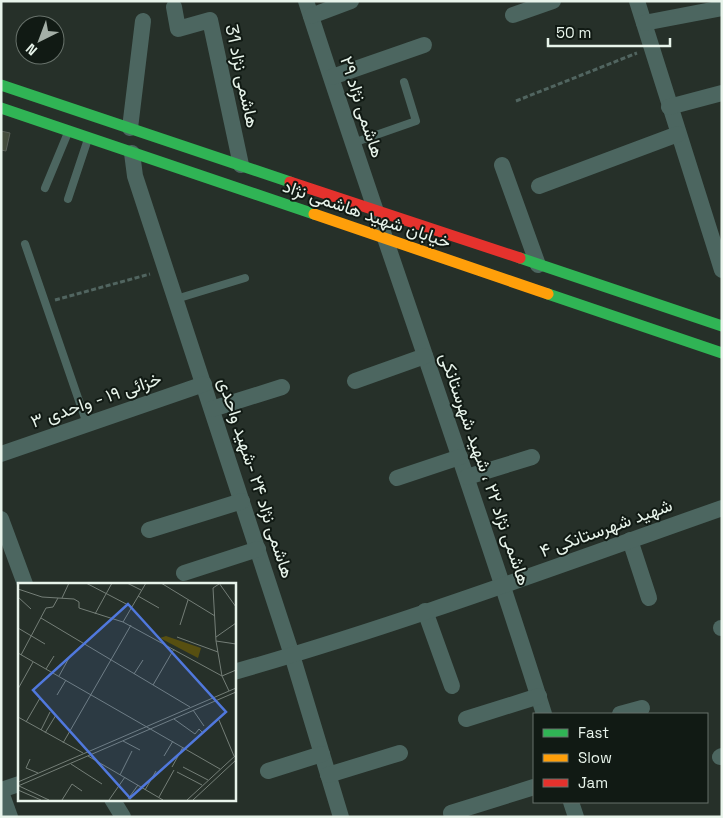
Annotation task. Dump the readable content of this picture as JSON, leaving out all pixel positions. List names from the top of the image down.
{
  "streets": {
    "main road": ["خیابان شهید هاشمی نژاد"],
    "street": [
      "هاشمی نژاد 31",
      "هاشمی نژاد ۲۹",
      "خزائی ۱۹ - واحدی ۳",
      "هاشمی نژاد ۲۲ ، شهید شهرستانکی",
      "هاشمی نژاد ۲۴ -شهید واحدی",
      "شهید شهرستانکی ۴"
    ]
  },
  "crossings": [
    ["هاشمی نژاد 31", "خیابان شهید هاشمی نژاد"],
    ["هاشمی نژاد ۲۹", "خیابان شهید هاشمی نژاد"],
    ["هاشمی نژاد ۲۹", "هاشمی نژاد ۲۲ ، شهید شهرستانکی"],
    ["خیابان شهید هاشمی نژاد", "هاشمی نژاد ۲۲ ، شهید شهرستانکی"],
    ["خیابان شهید هاشمی نژاد", "هاشمی نژاد ۲۴ -شهید واحدی"],
    ["خزائی ۱۹ - واحدی ۳", "هاشمی نژاد ۲۴ -شهید واحدی"],
    ["هاشمی نژاد ۲۲ ، شهید شهرستانکی", "شهید شهرستانکی ۴"],
    ["هاشمی نژاد ۲۴ -شهید واحدی", "شهید شهرستانکی ۴"]
  ],
  "legend": ["Fast", "Slow", "Jam"],
  "scale_bar": "50 m",
  "north": "bottom left"
}
